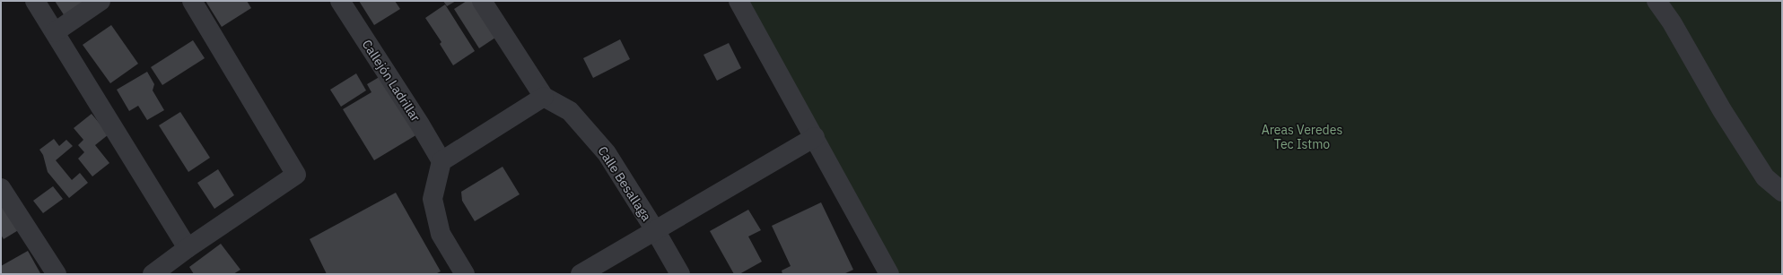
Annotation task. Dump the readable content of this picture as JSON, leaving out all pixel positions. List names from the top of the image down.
{
  "streets": {
    "street": ["Callejón Ladrillar", "Calle Besallaga"]
  },
  "parks": ["Areas Veredes Tec Istmo"]
}
